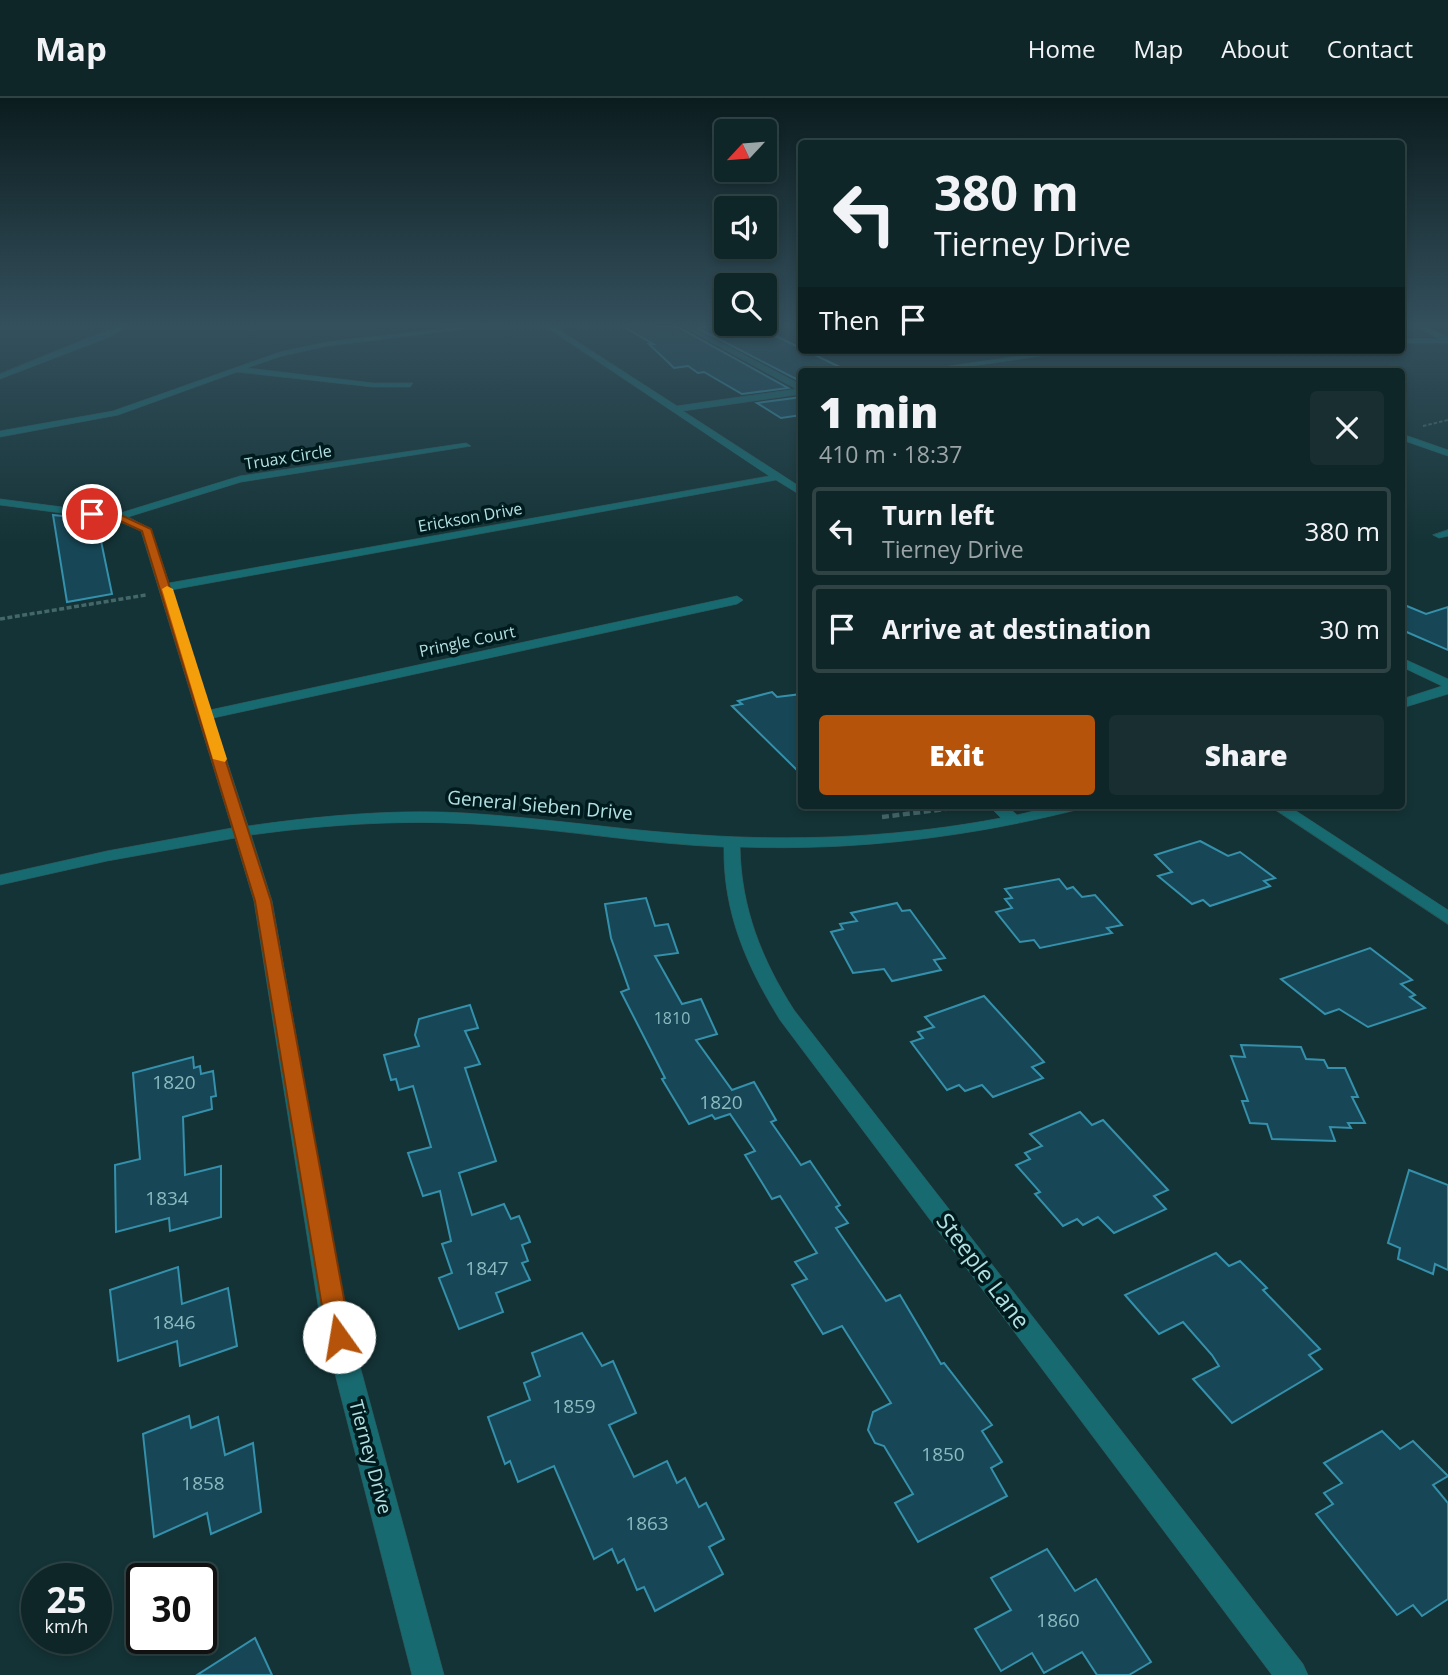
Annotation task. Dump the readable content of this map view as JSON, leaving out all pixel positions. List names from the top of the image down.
{
  "streets": {
    "street": [
      "Truax Circle",
      "Erickson Drive",
      "Pringle Court",
      "General Sieben Drive",
      "Steeple Lane",
      "Tierney Drive"
    ]
  },
  "crossings": [
    ["Truax Circle", "Tierney Drive"],
    ["Erickson Drive", "Tierney Drive"],
    ["Pringle Court", "Tierney Drive"],
    ["General Sieben Drive", "Steeple Lane"],
    ["General Sieben Drive", "Tierney Drive"]
  ],
  "house_numbers": [
    "1810",
    "1820",
    "1820",
    "1834",
    "1847",
    "1846",
    "1859",
    "1850",
    "1858",
    "1863",
    "1860"
  ],
  "north": "bottom left",
  "page": {
    "header": "Map",
    "nav": [
      "Home",
      "Map",
      "About",
      "Contact"
    ],
    "turn": ["380 m", "Tierney Drive"],
    "then": "Then",
    "heading": ["1 min", "410 m · 18:37"],
    "list": [
      {
        "name": "Turn left",
        "note": "Tierney Drive",
        "value": "380 m"
      },
      {
        "name": "Arrive at destination",
        "value": "30 m"
      }
    ],
    "buttons": ["Exit", "Share"],
    "speed": "25 km/h",
    "limit": "30"
  }
}
